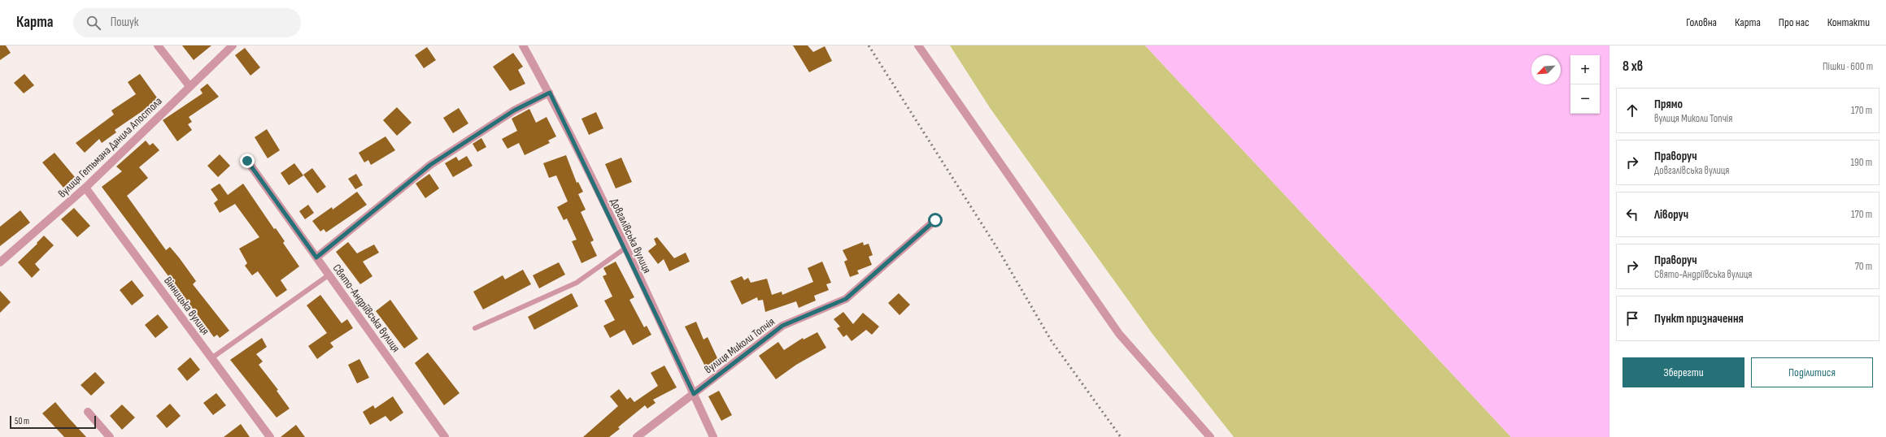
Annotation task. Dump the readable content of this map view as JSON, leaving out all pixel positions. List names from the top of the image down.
{
  "streets": {
    "street": [
      "вулиця Гетьмана Данила Апостола",
      "Довгалівська вулиця",
      "Вінницька вулиця",
      "Свято-Андріївська вулиця",
      "вулиця Миколи Топчія"
    ]
  },
  "crossings": [
    ["вулиця Гетьмана Данила Апостола", "Вінницька вулиця"],
    ["Довгалівська вулиця", "вулиця Миколи Топчія"]
  ],
  "scale_bar": "50 m",
  "north": "bottom left",
  "page": {
    "header": "Карта",
    "search": "Пошук",
    "nav": [
      "Головна",
      "Карта",
      "Про нас",
      "Контакти"
    ],
    "heading": ["8 хв", "Пішки · 600 m"],
    "map_buttons": ["+", "−"],
    "list": [
      ["Прямо", "вулиця Миколи Топчія", "170 m"],
      ["Праворуч", "Довгалівська вулиця", "190 m"],
      ["Ліворуч", "170 m"],
      ["Праворуч", "Свято-Андріївська вулиця", "70 m"],
      "Пункт призначення"
    ],
    "buttons": ["Зберегти", "Поділитися"],
    "scale": "50 m"
  }
}
